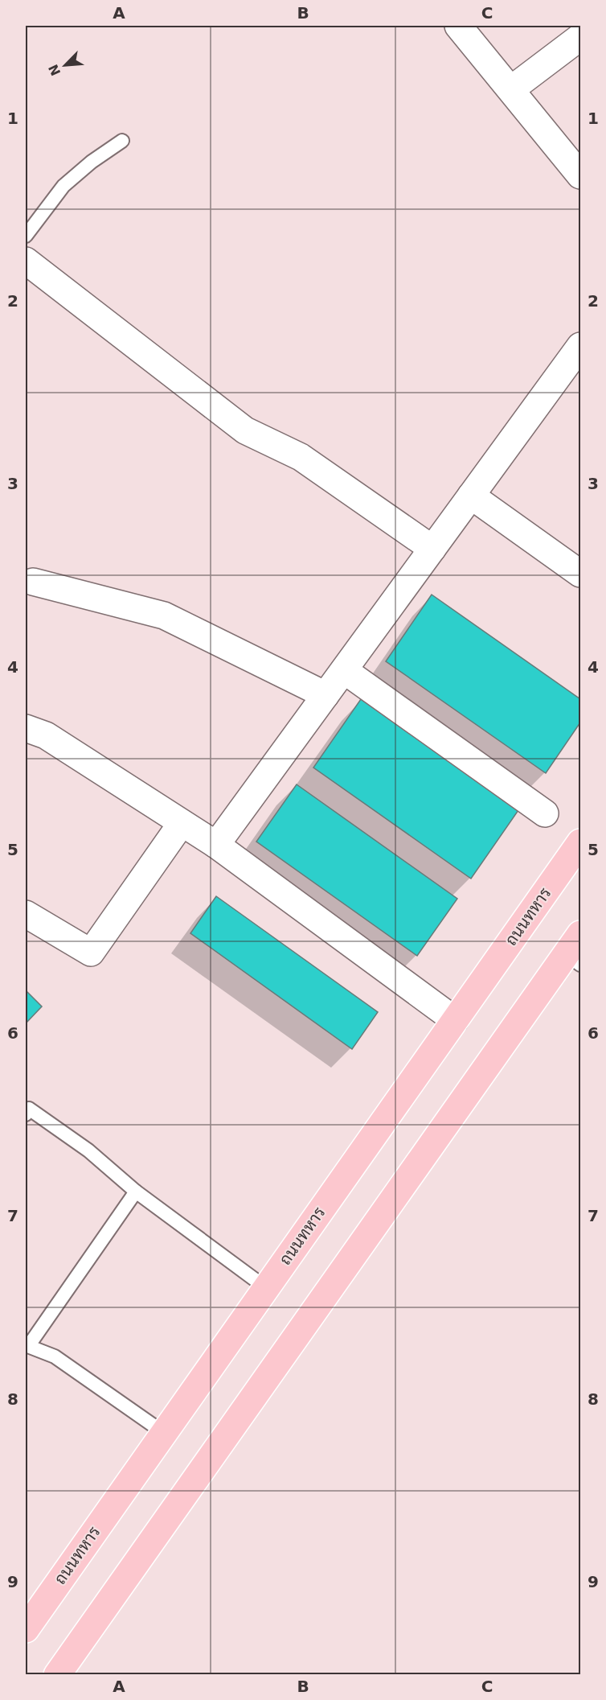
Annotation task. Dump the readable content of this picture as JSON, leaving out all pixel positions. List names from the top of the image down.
{
  "streets": {
    "main road": ["ถนนทหาร"]
  },
  "north": "bottom left",
  "grid": {
    "columns": ["A", "B", "C"],
    "rows": [
      "1",
      "2",
      "3",
      "4",
      "5",
      "6",
      "7",
      "8",
      "9"
    ]
  }
}
